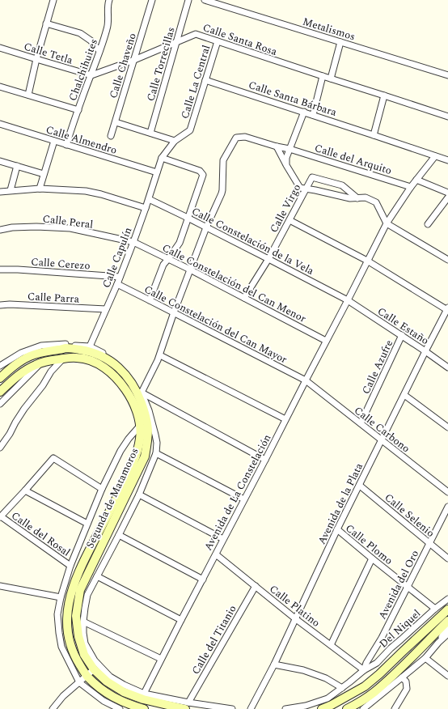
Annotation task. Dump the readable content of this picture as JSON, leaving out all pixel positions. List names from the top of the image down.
{
  "streets": {
    "main road": ["Segunda de Matamoros"],
    "street": [
      "Metalismos",
      "Calle Santa Rosa",
      "Calle Tetla",
      "Calle Torrecillas",
      "Calle Chaveño",
      "Chalchihuites",
      "Calle La Central",
      "Calle Santa Bárbara",
      "Calle Almendro",
      "Calle del Arquito",
      "Calle Virgo",
      "Calle Peral",
      "Calle Constelación de la Vela",
      "Calle Capulín",
      "Calle Cerezo",
      "Calle Constelación del Can Menor",
      "Calle Parra",
      "Calle Constelación del Can Mayor",
      "Calle Estaño",
      "Calle Azufre",
      "Calle Carbono",
      "Avenida de La Constelación",
      "Avenida de la Plata",
      "Calle Selenio",
      "Calle del Rosal",
      "Calle Plomo",
      "Avenida del Oro",
      "Calle Platino",
      "Del Niquel",
      "Calle del Titanio"
    ]
  },
  "crossings": [
    ["Calle Santa Rosa", "Calle Tetla"],
    ["Calle Santa Rosa", "Calle Torrecillas"],
    ["Calle Santa Rosa", "Calle Chaveño"],
    ["Calle Santa Rosa", "Chalchihuites"],
    ["Calle Santa Rosa", "Calle La Central"],
    ["Calle Tetla", "Chalchihuites"],
    ["Chalchihuites", "Calle Almendro"],
    ["Calle La Central", "Calle Santa Bárbara"],
    ["Calle La Central", "Calle Almendro"],
    ["Calle La Central", "Calle Capulín"],
    ["Calle Santa Bárbara", "Avenida de La Constelación"],
    ["Calle Almendro", "Calle Capulín"],
    ["Calle del Arquito", "Calle Constelación de la Vela"],
    ["Calle del Arquito", "Avenida de La Constelación"],
    ["Calle Virgo", "Calle Constelación de la Vela"],
    ["Calle Virgo", "Calle Constelación del Can Menor"],
    ["Calle Peral", "Calle Capulín"],
    ["Calle Peral", "Calle Constelación del Can Menor"],
    ["Calle Constelación de la Vela", "Calle Capulín"],
    ["Calle Constelación de la Vela", "Calle Estaño"],
    ["Calle Constelación de la Vela", "Avenida de La Constelación"],
    ["Calle Capulín", "Calle Cerezo"],
    ["Calle Capulín", "Calle Constelación del Can Menor"],
    ["Calle Capulín", "Calle Parra"],
    ["Calle Capulín", "Calle Constelación del Can Mayor"],
    ["Calle Constelación del Can Menor", "Avenida de La Constelación"],
    ["Calle Constelación del Can Mayor", "Calle Carbono"],
    ["Calle Constelación del Can Mayor", "Avenida de La Constelación"],
    ["Calle Estaño", "Calle Azufre"],
    ["Calle Estaño", "Avenida de La Constelación"],
    ["Calle Estaño", "Avenida de la Plata"],
    ["Calle Azufre", "Calle Carbono"],
    ["Calle Carbono", "Avenida de La Constelación"],
    ["Calle Carbono", "Avenida de la Plata"],
    ["Avenida de La Constelación", "Calle Platino"],
    ["Avenida de la Plata", "Calle Selenio"],
    ["Avenida de la Plata", "Calle Plomo"],
    ["Avenida de la Plata", "Calle Platino"],
    ["Calle Selenio", "Avenida del Oro"],
    ["Calle Plomo", "Avenida del Oro"],
    ["Calle Plomo", "Del Niquel"],
    ["Avenida del Oro", "Calle Platino"],
    ["Avenida del Oro", "Del Niquel"],
    ["Calle Platino", "Del Niquel"],
    ["Calle Platino", "Calle del Titanio"]
  ]
}
